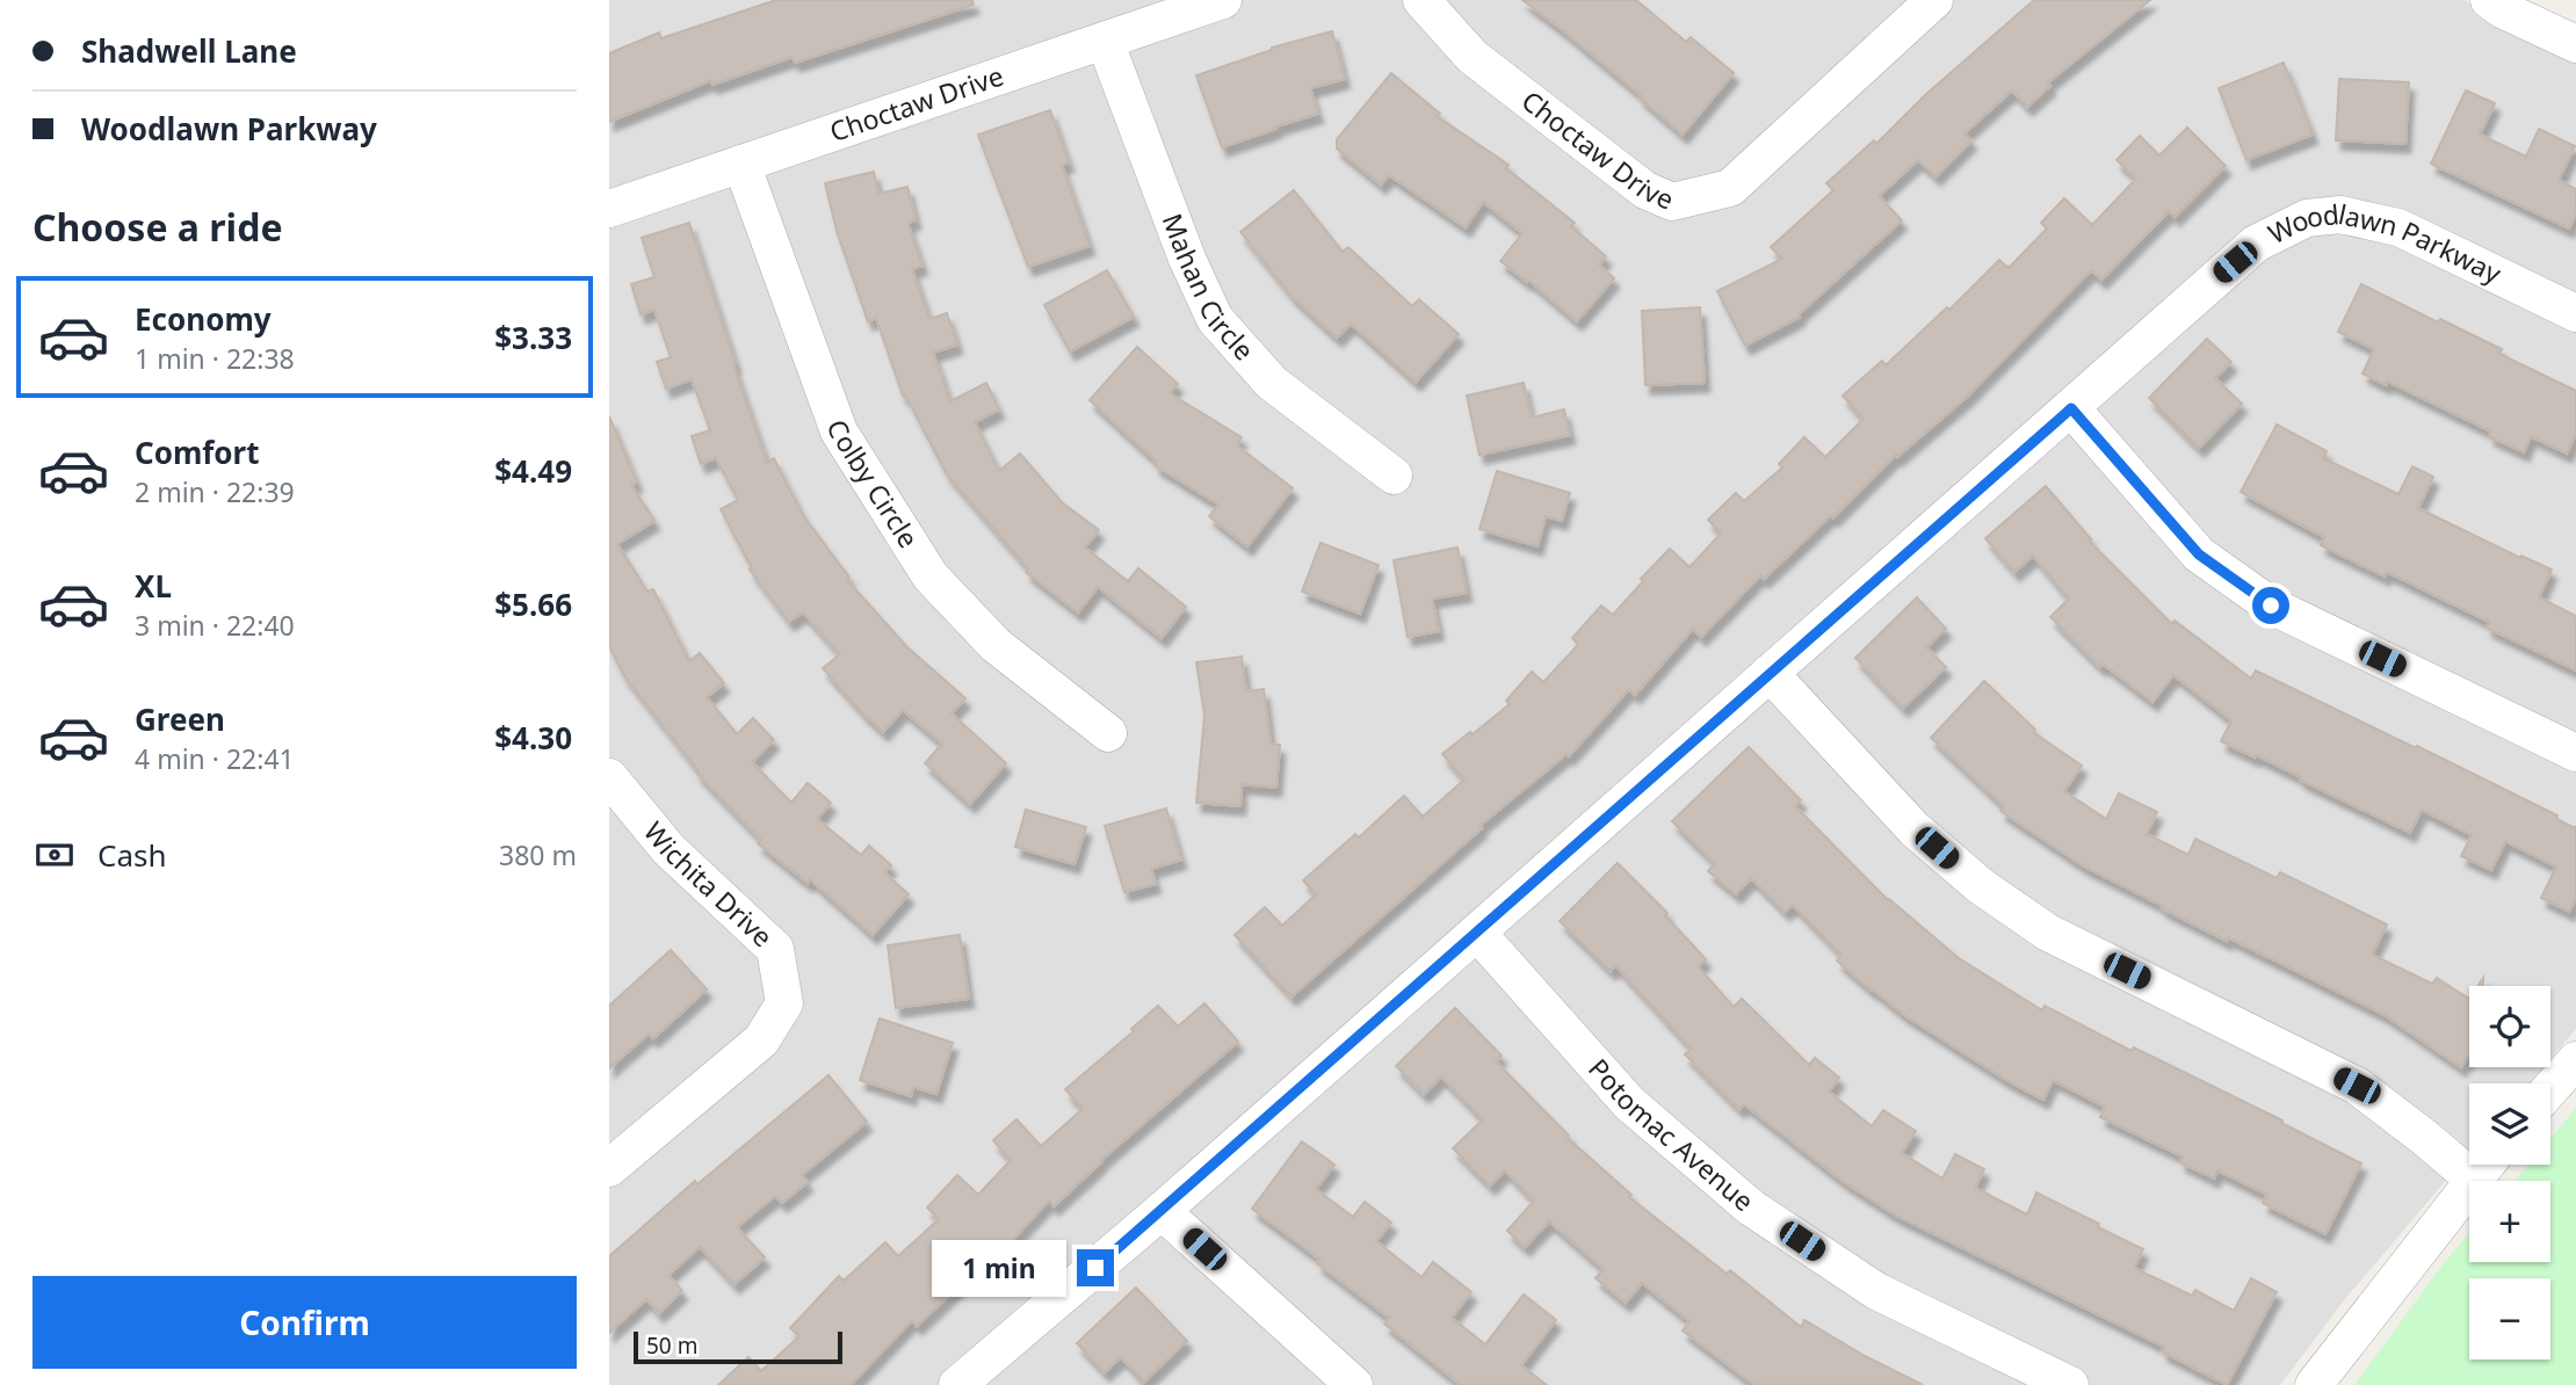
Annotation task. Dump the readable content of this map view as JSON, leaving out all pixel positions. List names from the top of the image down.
{
  "streets": {
    "street": [
      "Choctaw Drive",
      "Woodlawn Parkway",
      "Mahan Circle",
      "Colby Circle",
      "Wichita Drive",
      "Potomac Avenue"
    ]
  },
  "crossings": [
    ["Choctaw Drive", "Mahan Circle"],
    ["Choctaw Drive", "Colby Circle"],
    ["Woodlawn Parkway", "Potomac Avenue"]
  ],
  "scale_bar": "50 m",
  "page": {
    "banner": ["Shadwell Lane", "Woodlawn Parkway"],
    "heading": "Choose a ride",
    "list": [
      {
        "name": "Economy",
        "note": "1 min · 22:38",
        "value": "$3.33"
      },
      {
        "name": "Comfort",
        "note": "2 min · 22:39",
        "value": "$4.49"
      },
      {
        "name": "XL",
        "note": "3 min · 22:40",
        "value": "$5.66"
      },
      {
        "name": "Green",
        "note": "4 min · 22:41",
        "value": "$4.30"
      }
    ],
    "pay": ["Cash", "380 m"],
    "map_buttons": ["+", "−"],
    "bubble": "1 min",
    "buttons": "Confirm",
    "scale": "50 m"
  }
}
